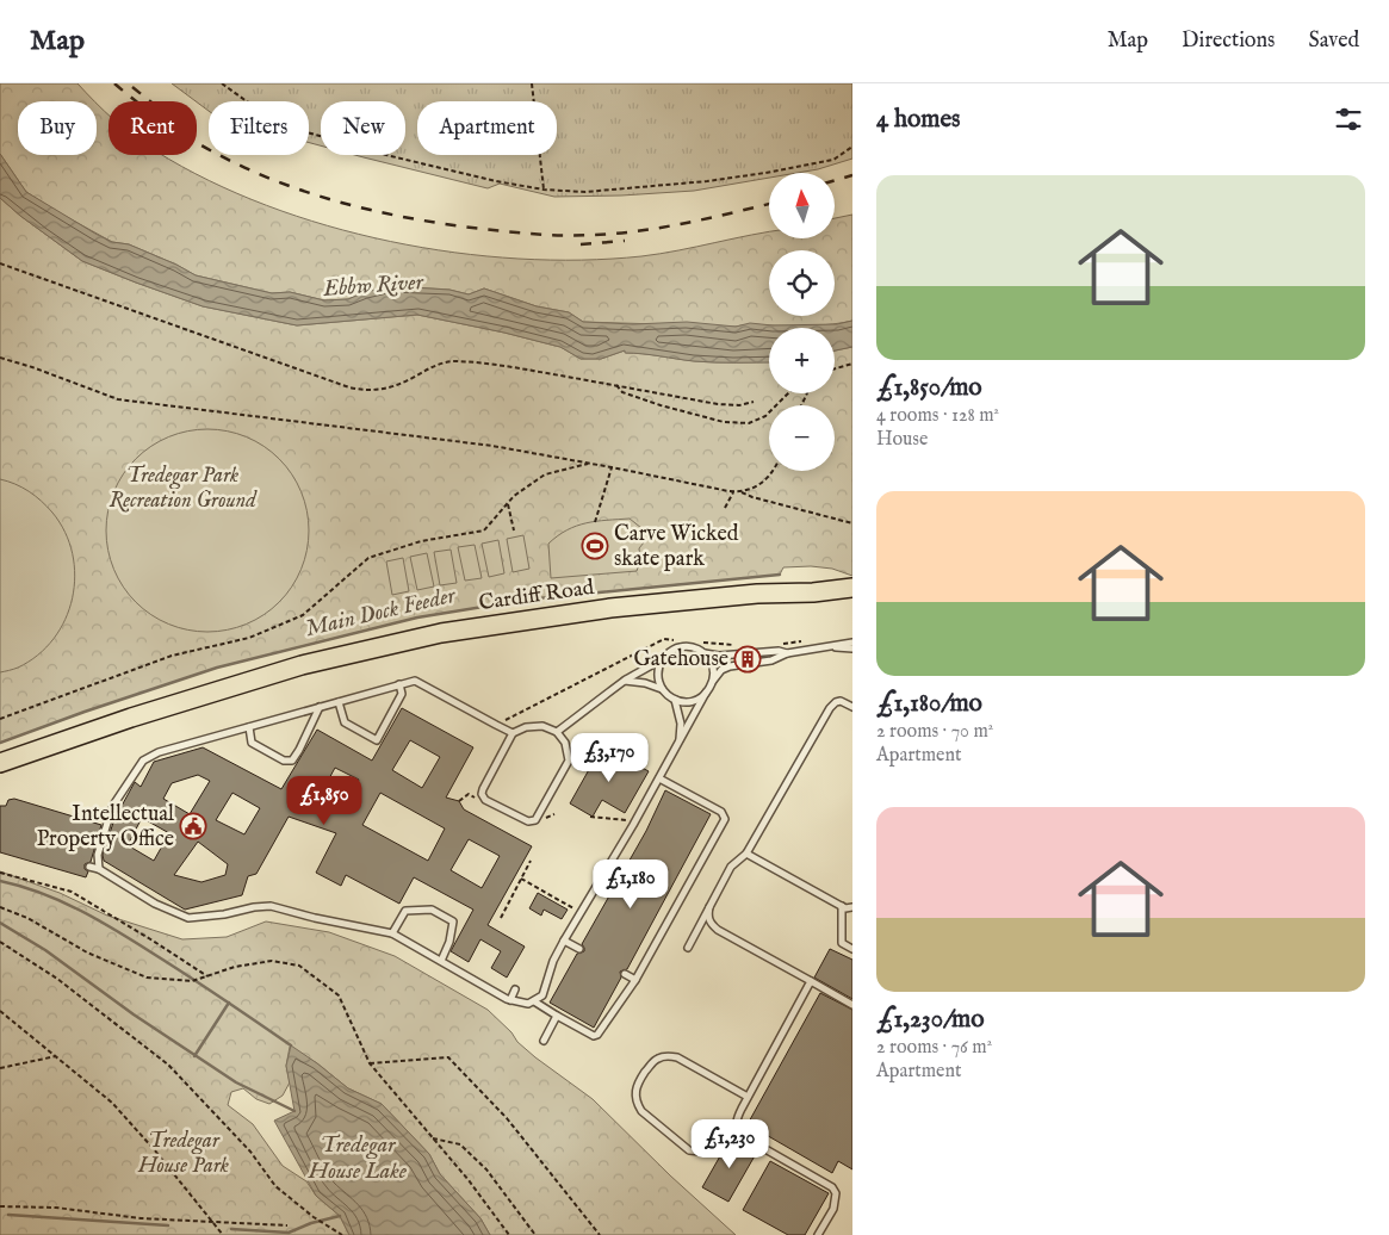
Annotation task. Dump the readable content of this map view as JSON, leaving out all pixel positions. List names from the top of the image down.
{
  "streets": {
    "main road": ["Cardiff Road"]
  },
  "water": ["Ebbw River", "Main Dock Feeder", "Tredegar House Lake"],
  "parks": ["Tredegar Park Recreation Ground", "Tredegar House Park"],
  "places": {
    "sports": ["Carve Wicked skate park"],
    "building": ["Gatehouse"],
    "public building": ["Intellectual Property Office"]
  },
  "north": "top",
  "page": {
    "header": "Map",
    "nav": ["Map", "Directions", "Saved"],
    "heading": "4 homes",
    "chip": [
      "Buy",
      "Rent",
      "Filters",
      "New",
      "Apartment"
    ],
    "list": [
      {
        "name": "£1,850/mo",
        "note": "4 rooms · 128 m² · House"
      },
      {
        "name": "£1,180/mo",
        "note": "2 rooms · 70 m² · Apartment"
      },
      {
        "name": "£1,230/mo",
        "note": "2 rooms · 76 m² · Apartment"
      }
    ],
    "map_buttons": ["+", "−"],
    "price": [
      "£3,170",
      "£1,850",
      "£1,180",
      "£1,230"
    ]
  }
}
